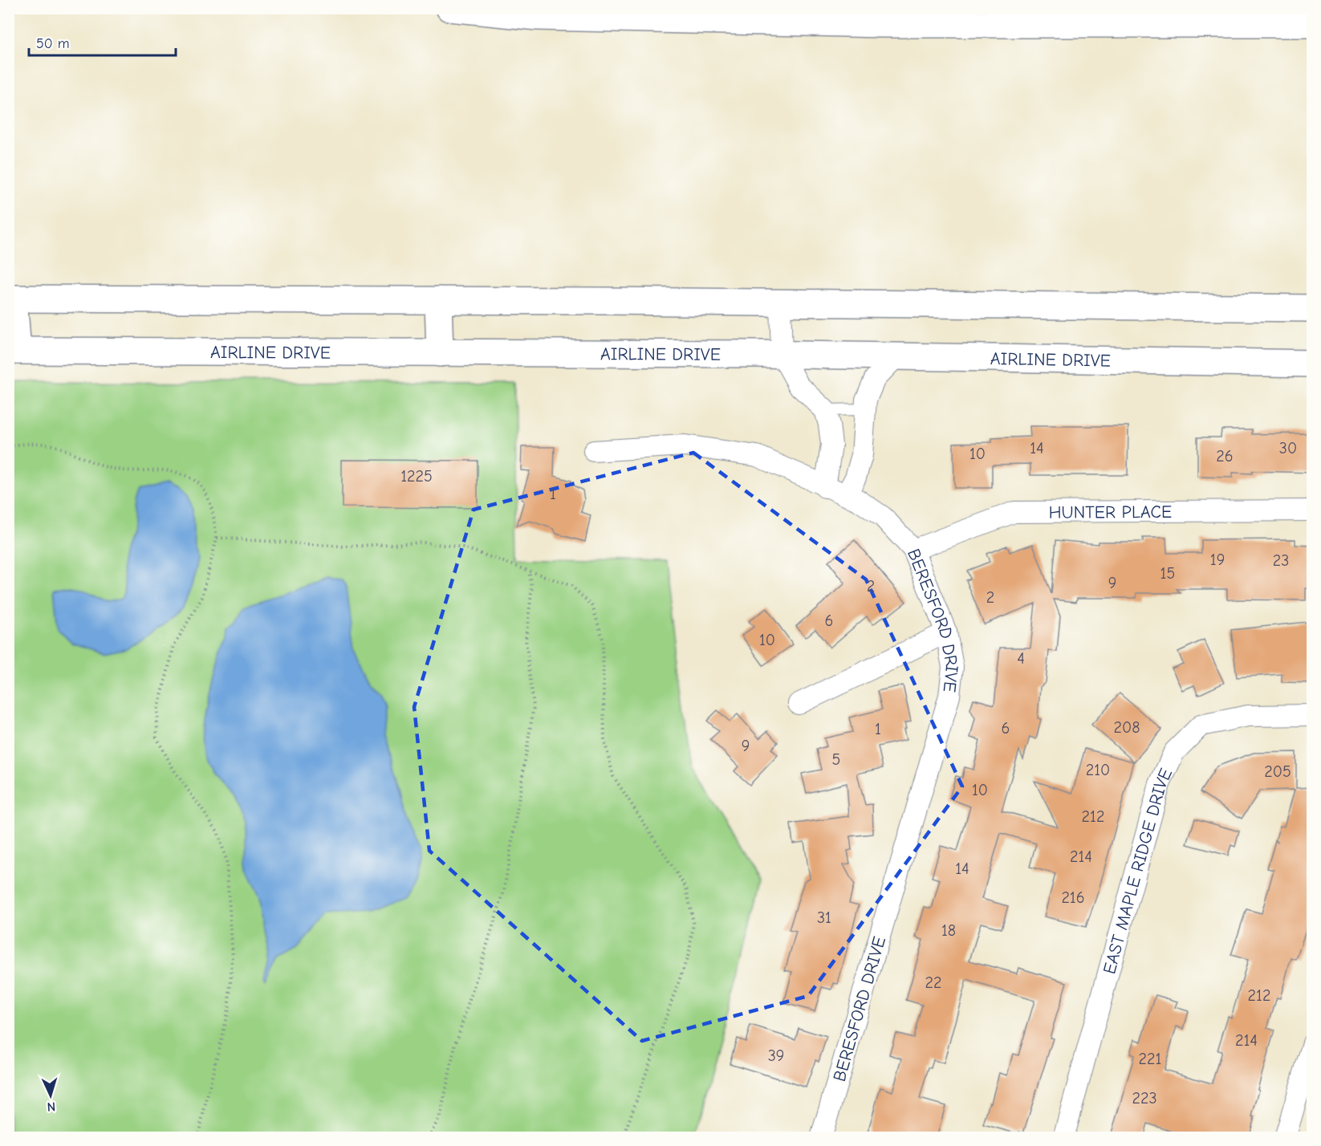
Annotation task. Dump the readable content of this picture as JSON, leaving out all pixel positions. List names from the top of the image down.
{
  "streets": {
    "main road": ["AIRLINE DRIVE"],
    "street": ["HUNTER PLACE", "BERESFORD DRIVE", "EAST MAPLE RIDGE DRIVE"]
  },
  "crossings": [
    ["HUNTER PLACE", "BERESFORD DRIVE"]
  ],
  "house_numbers": [
    "14",
    "30",
    "10",
    "26",
    "1225",
    "1",
    "19",
    "23",
    "15",
    "9",
    "2",
    "2",
    "6",
    "10",
    "4",
    "208",
    "6",
    "1",
    "9",
    "5",
    "210",
    "205",
    "10",
    "212",
    "214",
    "14",
    "216",
    "31",
    "18",
    "22",
    "212",
    "214",
    "39",
    "221",
    "223"
  ],
  "scale_bar": "50 m",
  "north": "bottom"
}
